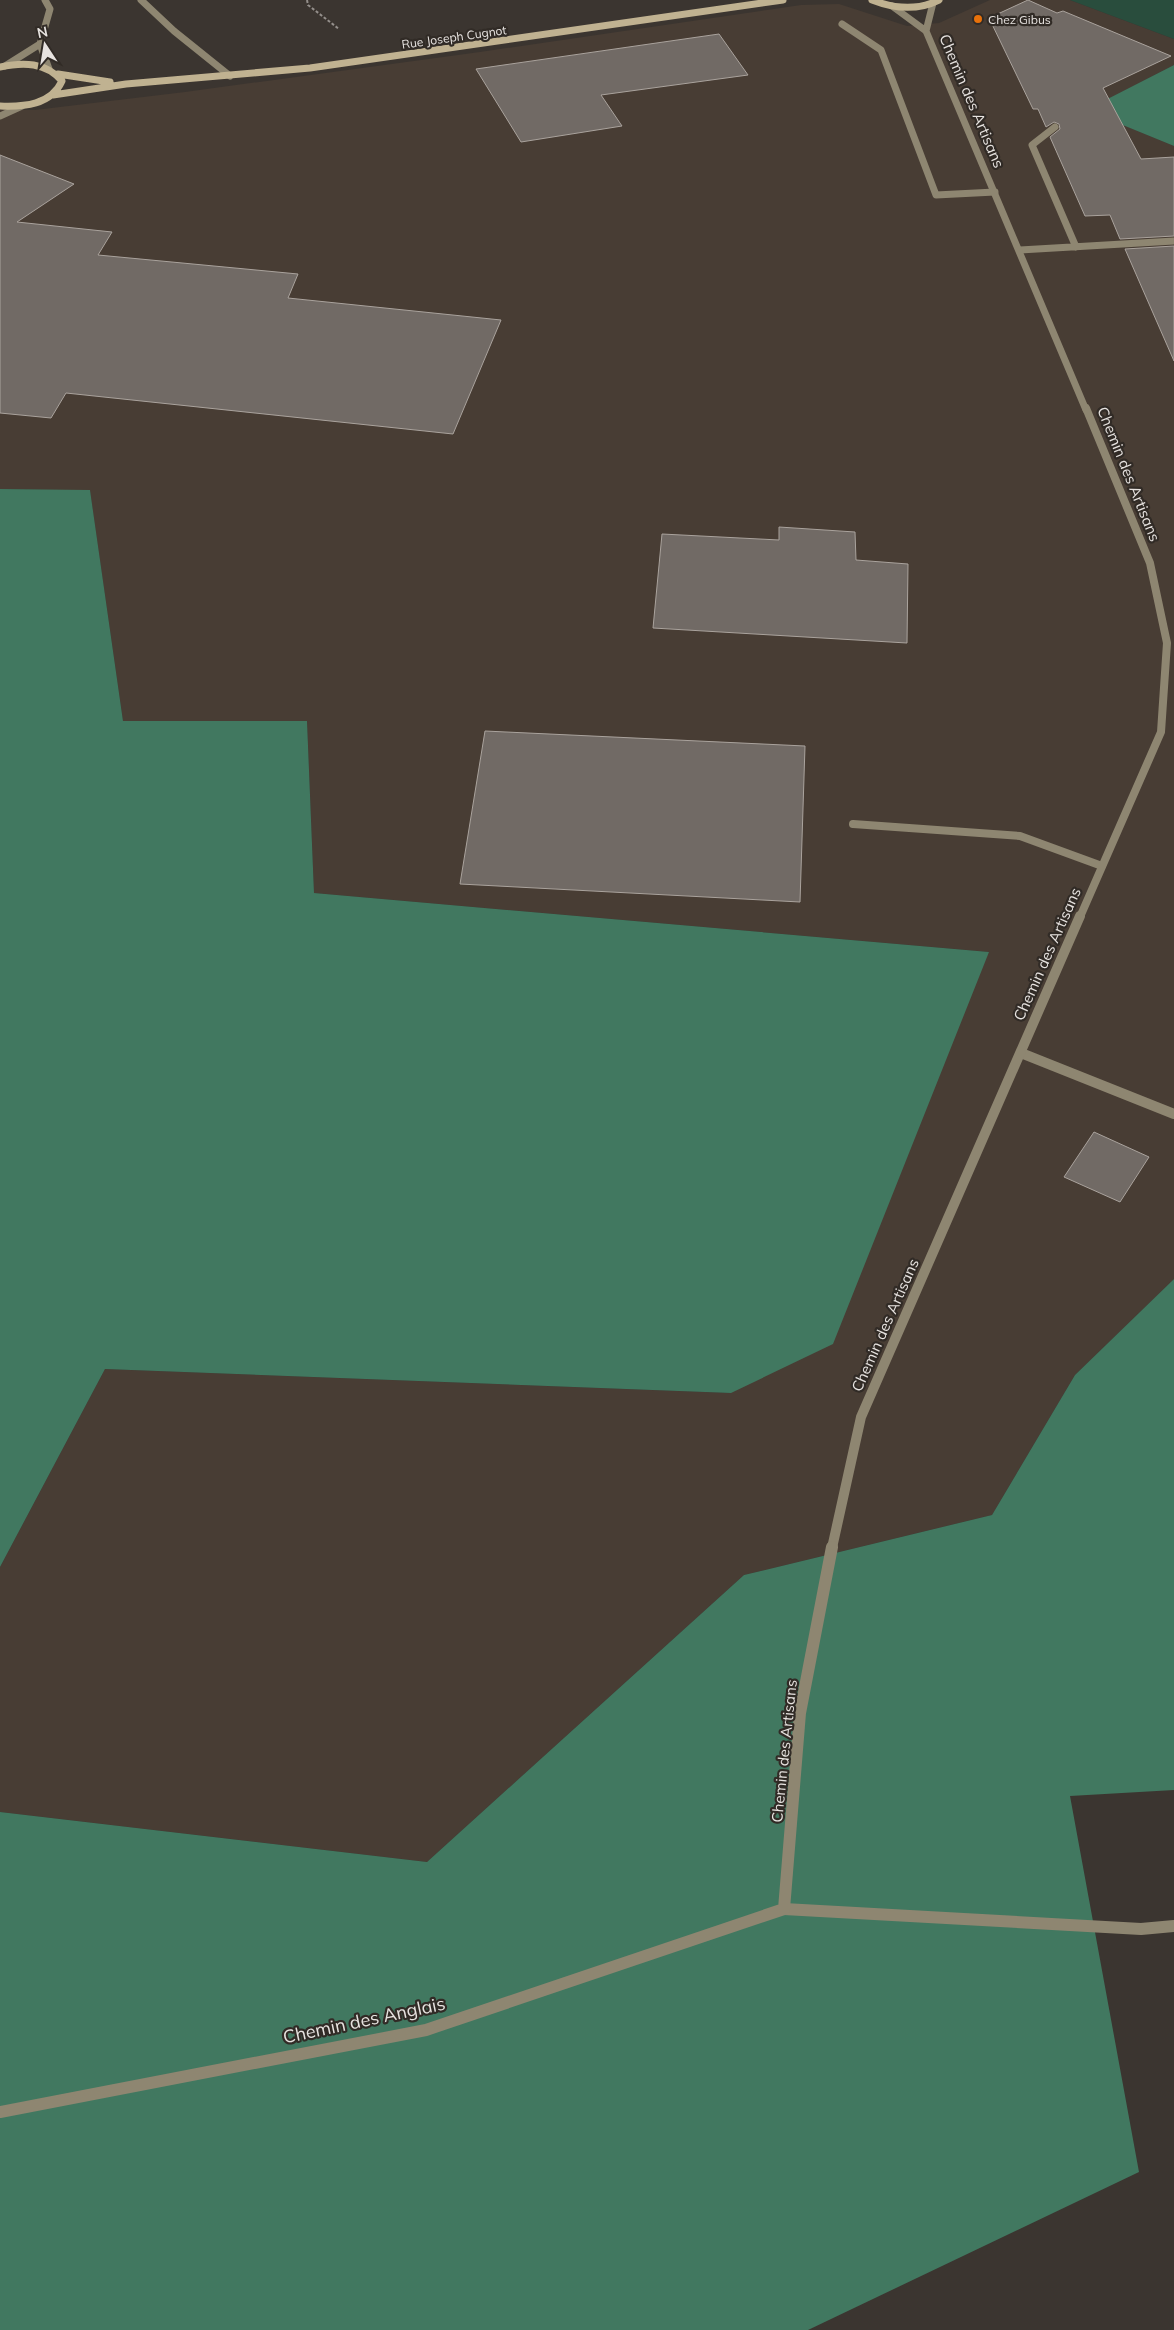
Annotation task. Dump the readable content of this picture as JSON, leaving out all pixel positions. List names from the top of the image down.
{
  "streets": {
    "main road": ["Rue Joseph Cugnot"],
    "street": ["Chemin des Artisans", "Chemin des Anglais"]
  },
  "crossings": [
    ["Chemin des Artisans", "Chemin des Anglais"]
  ],
  "places": ["Chez Gibus"],
  "north": "top"
}
